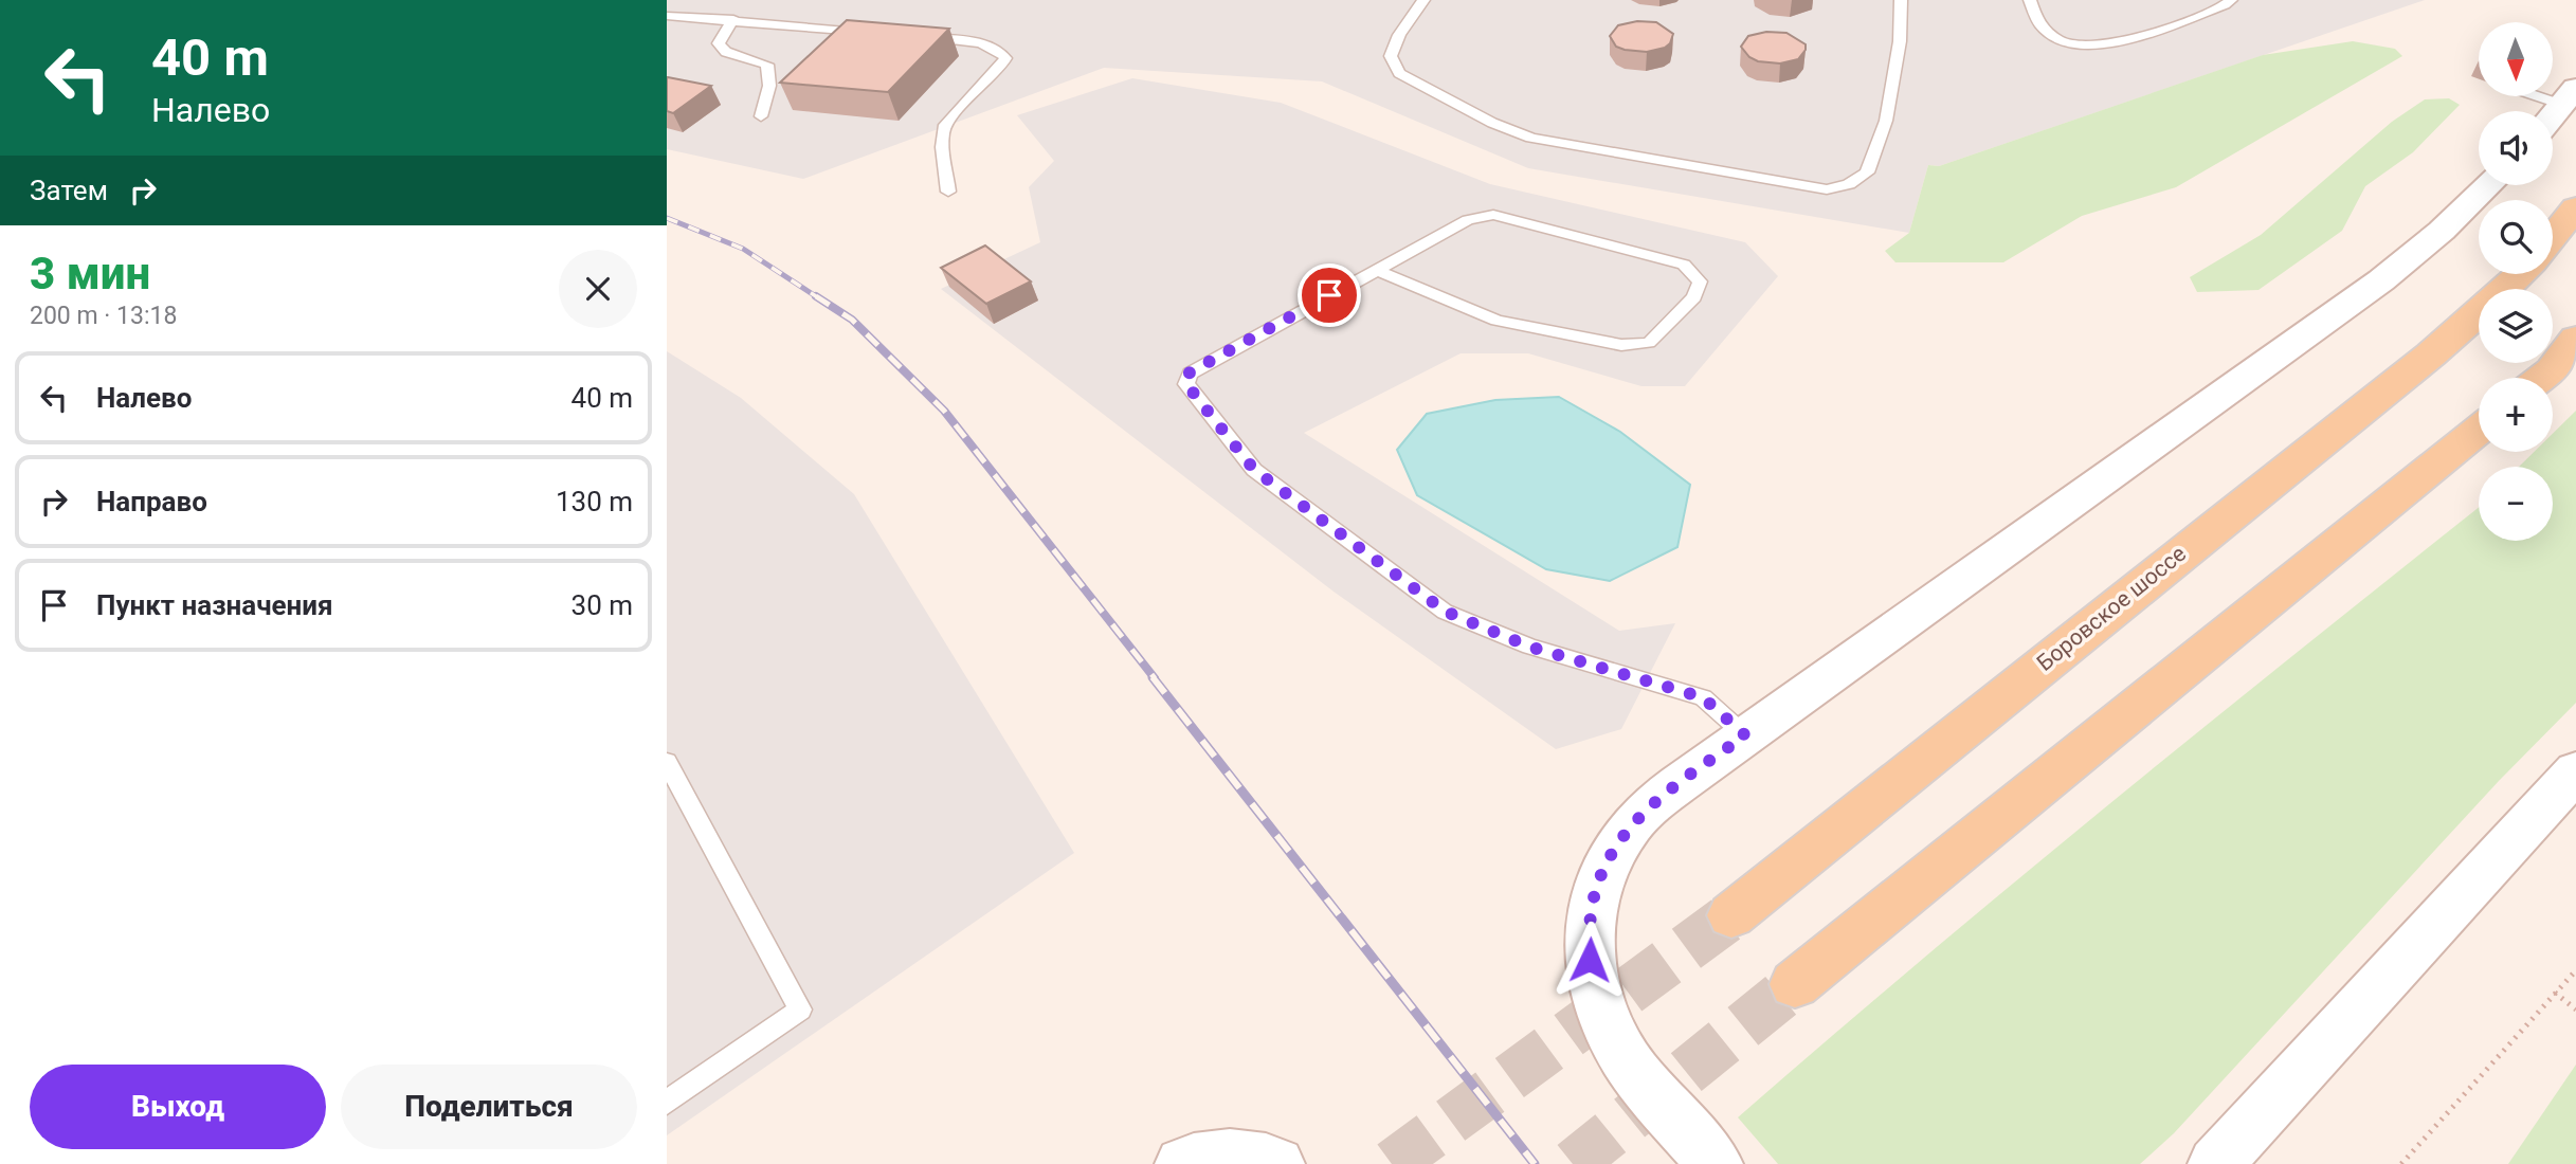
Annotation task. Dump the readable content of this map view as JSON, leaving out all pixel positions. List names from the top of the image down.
{
  "streets": {
    "main road": ["Боровское шоссе"]
  },
  "north": "bottom",
  "page": {
    "turn": ["40 m", "Налево"],
    "map_buttons": ["+", "−"],
    "then": "Затем",
    "heading": ["3 мин", "200 m · 13:18"],
    "list": [
      {
        "name": "Налево",
        "value": "40 m"
      },
      {
        "name": "Направо",
        "value": "130 m"
      },
      {
        "name": "Пункт назначения",
        "value": "30 m"
      }
    ],
    "buttons": ["Выход", "Поделиться"]
  }
}
